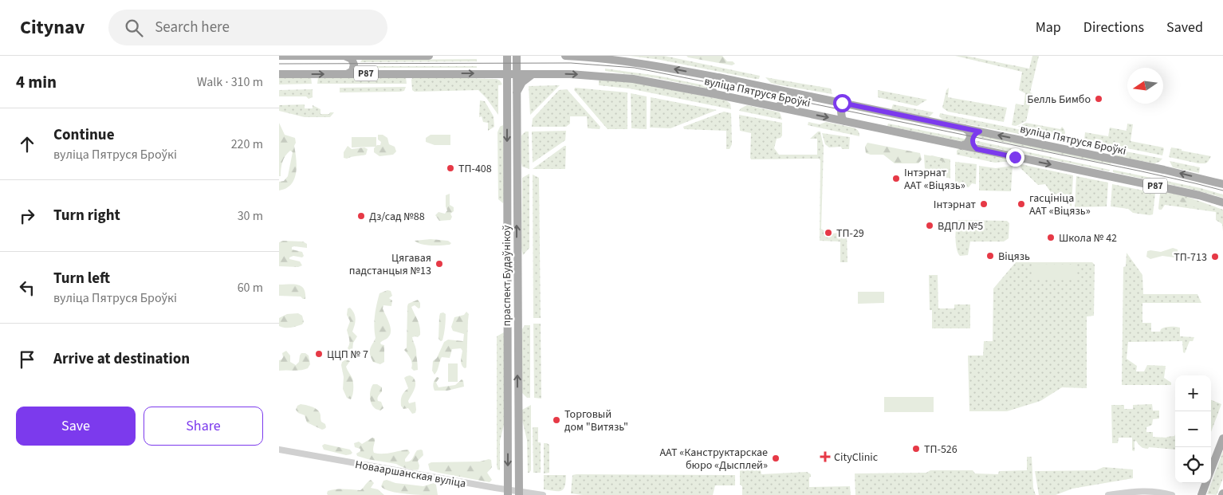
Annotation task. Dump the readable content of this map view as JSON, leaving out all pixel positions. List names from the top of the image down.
{
  "streets": {
    "main road": ["Р87", "вуліца Пятруся Броўкі", "праспект Будаўнікоў"],
    "street": ["Новааршанская вуліца"]
  },
  "crossings": [
    ["вуліца Пятруся Броўкі", "праспект Будаўнікоў"],
    ["праспект Будаўнікоў", "Новааршанская вуліца"]
  ],
  "places": {
    "other": [
      "Белль Бимбо",
      "ТП-408",
      "Інтэрнат ААТ «Віцязь»",
      "Інтэрнат",
      "гасцініца ААТ «Віцязь»",
      "Дз/сад №88",
      "ВДПЛ №5",
      "ТП-29",
      "Школа № 42",
      "Віцязь",
      "ТП-713",
      "Цягавая падстанцыя №13",
      "ЦЦП № 7",
      "Торговый дом \"Витязь\"",
      "ТП-526",
      "ААТ «Канструктарскае бюро «Дысплей»"
    ],
    "health": ["CityClinic"]
  },
  "north": "left",
  "page": {
    "header": "Citynav",
    "search": "Search here",
    "nav": ["Map", "Directions", "Saved"],
    "heading": ["4 min", "Walk · 310 m"],
    "list": [
      ["Continue", "вуліца Пятруся Броўкі", "220 m"],
      ["Turn right", "30 m"],
      ["Turn left", "вуліца Пятруся Броўкі", "60 m"],
      "Arrive at destination"
    ],
    "map_buttons": ["+", "−"],
    "buttons": ["Save", "Share"]
  }
}
